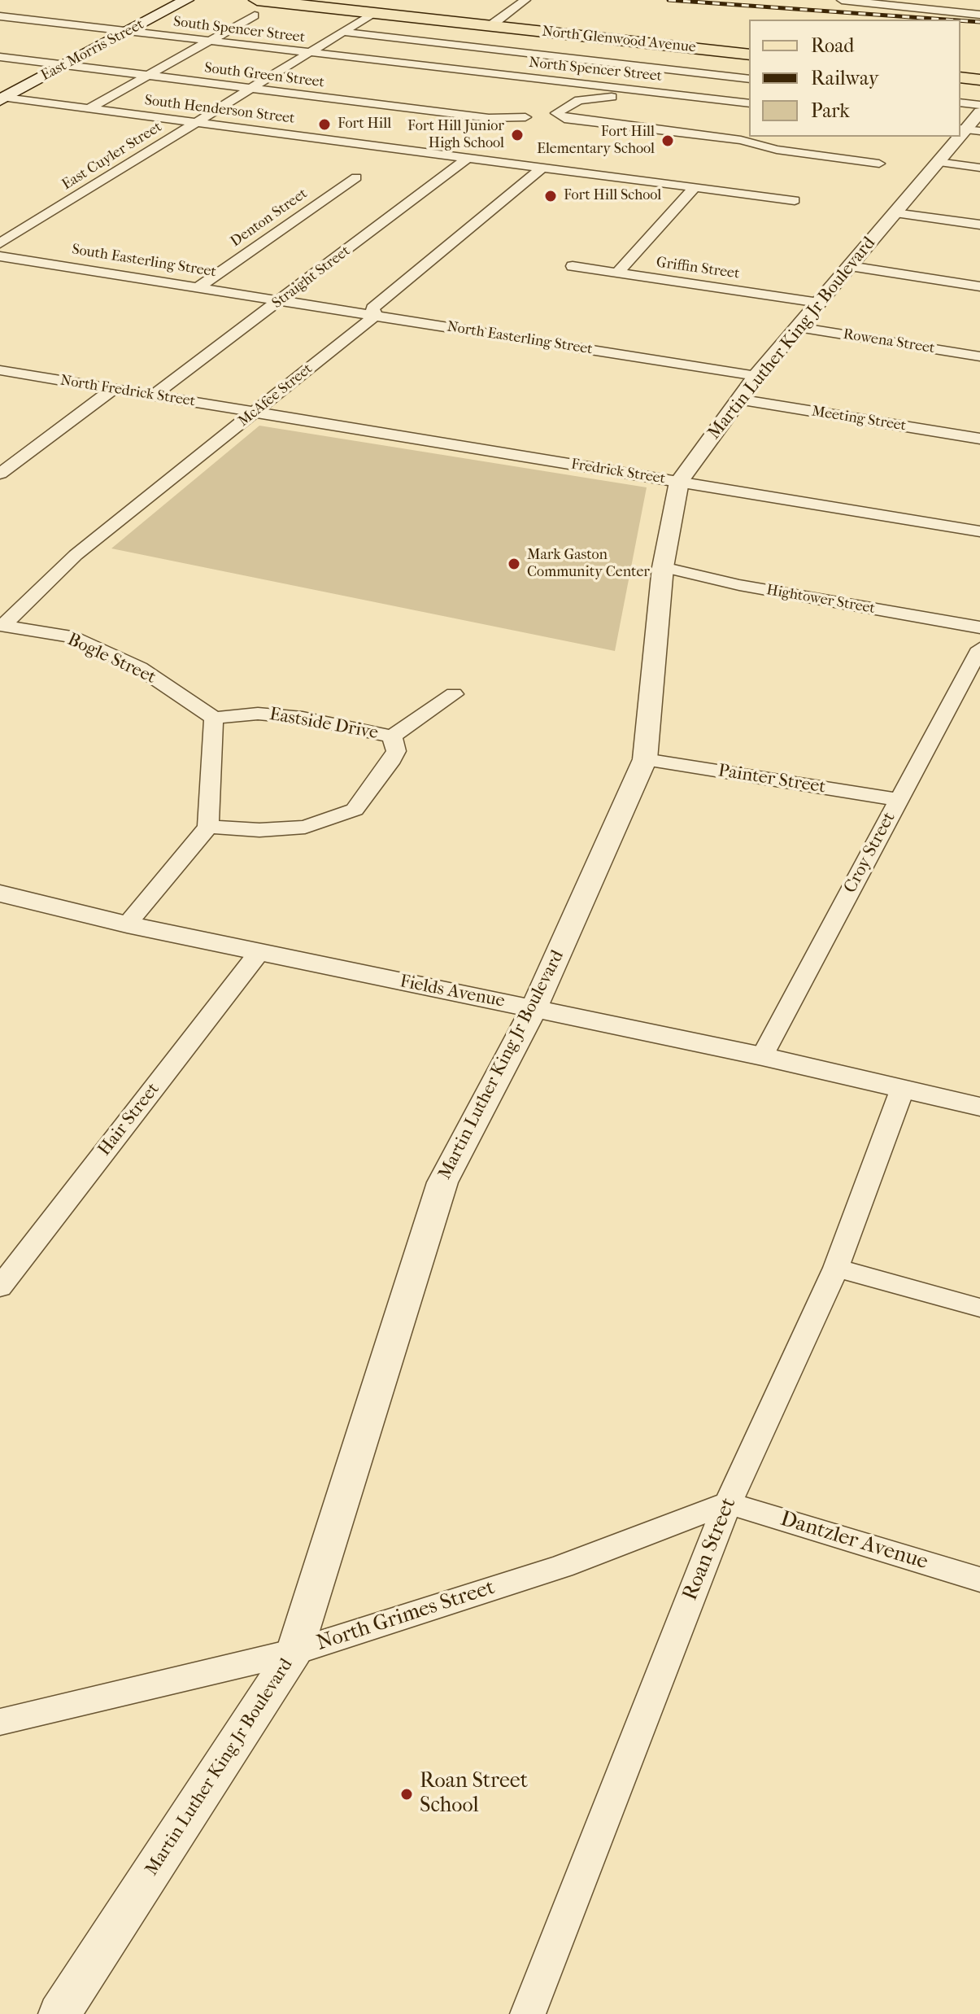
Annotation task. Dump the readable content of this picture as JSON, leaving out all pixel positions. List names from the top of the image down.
{
  "streets": {
    "main road": ["North Glenwood Avenue", "East Morris Street"],
    "street": [
      "South Spencer Street",
      "North Spencer Street",
      "South Green Street",
      "South Henderson Street",
      "East Cuyler Street",
      "Denton Street",
      "South Easterling Street",
      "Griffin Street",
      "Straight Street",
      "North Easterling Street",
      "Martin Luther King Jr Boulevard",
      "Rowena Street",
      "North Fredrick Street",
      "McAfee Street",
      "Meeting Street",
      "Fredrick Street",
      "Hightower Street",
      "Bogle Street",
      "Eastside Drive",
      "Painter Street",
      "Croy Street",
      "Fields Avenue",
      "Hair Street",
      "Dantzler Avenue",
      "Roan Street",
      "North Grimes Street"
    ]
  },
  "crossings": [
    ["South Spencer Street", "East Morris Street"],
    ["South Spencer Street", "North Spencer Street"],
    ["South Spencer Street", "East Cuyler Street"],
    ["North Glenwood Avenue", "East Cuyler Street"],
    ["East Morris Street", "South Green Street"],
    ["East Morris Street", "South Henderson Street"],
    ["South Green Street", "East Cuyler Street"],
    ["South Henderson Street", "East Cuyler Street"],
    ["South Henderson Street", "Straight Street"],
    ["South Henderson Street", "McAfee Street"],
    ["Denton Street", "South Easterling Street"],
    ["South Easterling Street", "Straight Street"],
    ["South Easterling Street", "North Easterling Street"],
    ["Griffin Street", "Martin Luther King Jr Boulevard"],
    ["Straight Street", "North Easterling Street"],
    ["Straight Street", "North Fredrick Street"],
    ["North Easterling Street", "Martin Luther King Jr Boulevard"],
    ["North Easterling Street", "McAfee Street"],
    ["Martin Luther King Jr Boulevard", "Rowena Street"],
    ["Martin Luther King Jr Boulevard", "Meeting Street"],
    ["Martin Luther King Jr Boulevard", "Fredrick Street"],
    ["Martin Luther King Jr Boulevard", "Hightower Street"],
    ["Martin Luther King Jr Boulevard", "Painter Street"],
    ["Martin Luther King Jr Boulevard", "Fields Avenue"],
    ["Martin Luther King Jr Boulevard", "North Grimes Street"],
    ["North Fredrick Street", "McAfee Street"],
    ["North Fredrick Street", "Fredrick Street"],
    ["McAfee Street", "Fredrick Street"],
    ["McAfee Street", "Bogle Street"],
    ["Bogle Street", "Eastside Drive"],
    ["Painter Street", "Croy Street"],
    ["Croy Street", "Fields Avenue"],
    ["Fields Avenue", "Hair Street"],
    ["Fields Avenue", "Roan Street"],
    ["Dantzler Avenue", "Roan Street"],
    ["Dantzler Avenue", "North Grimes Street"],
    ["Roan Street", "North Grimes Street"]
  ],
  "places": [
    "Fort Hill",
    "Fort Hill Junior High School",
    "Fort Hill Elementary School",
    "Fort Hill School",
    "Mark Gaston Community Center",
    "Roan Street School"
  ],
  "legend": ["Road", "Railway", "Park"]
}
